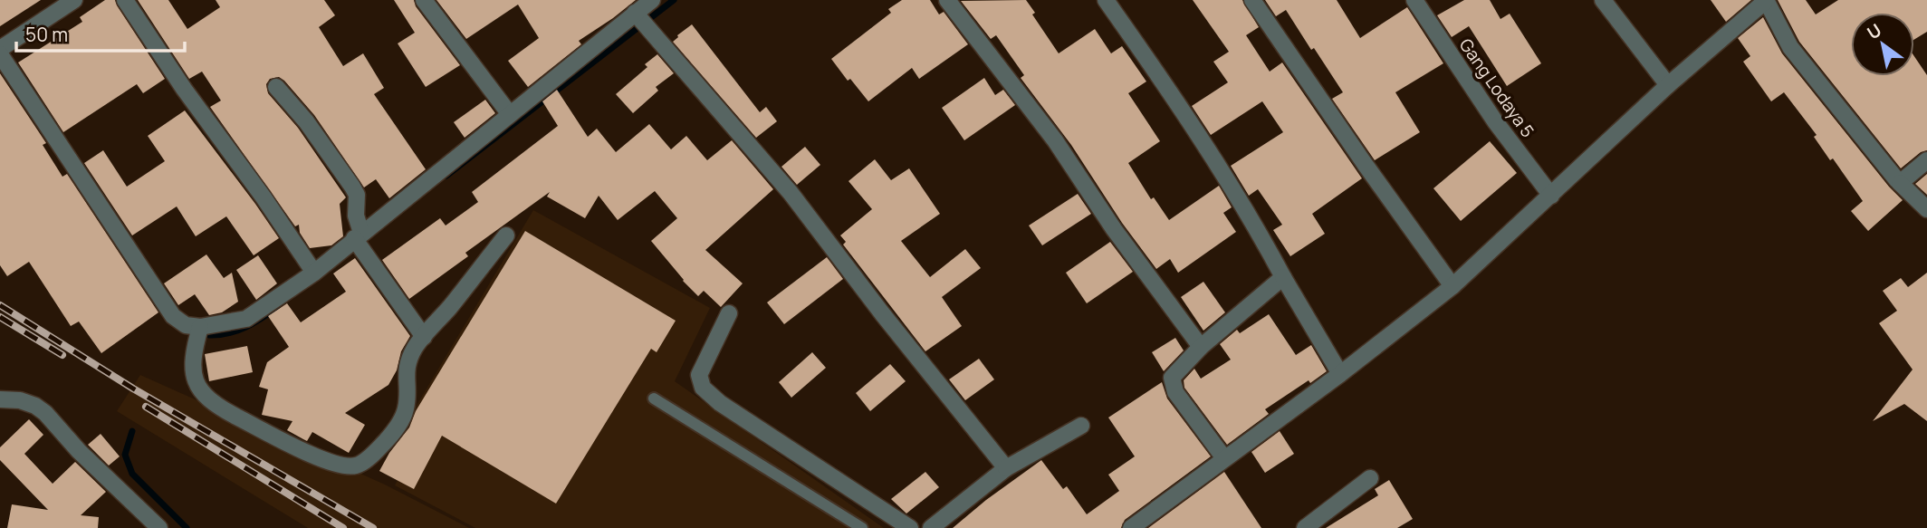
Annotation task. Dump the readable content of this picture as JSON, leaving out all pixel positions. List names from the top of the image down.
{
  "streets": {
    "street": ["Gang Lodaya 5"]
  },
  "scale_bar": "50 m",
  "north": "top left"
}
